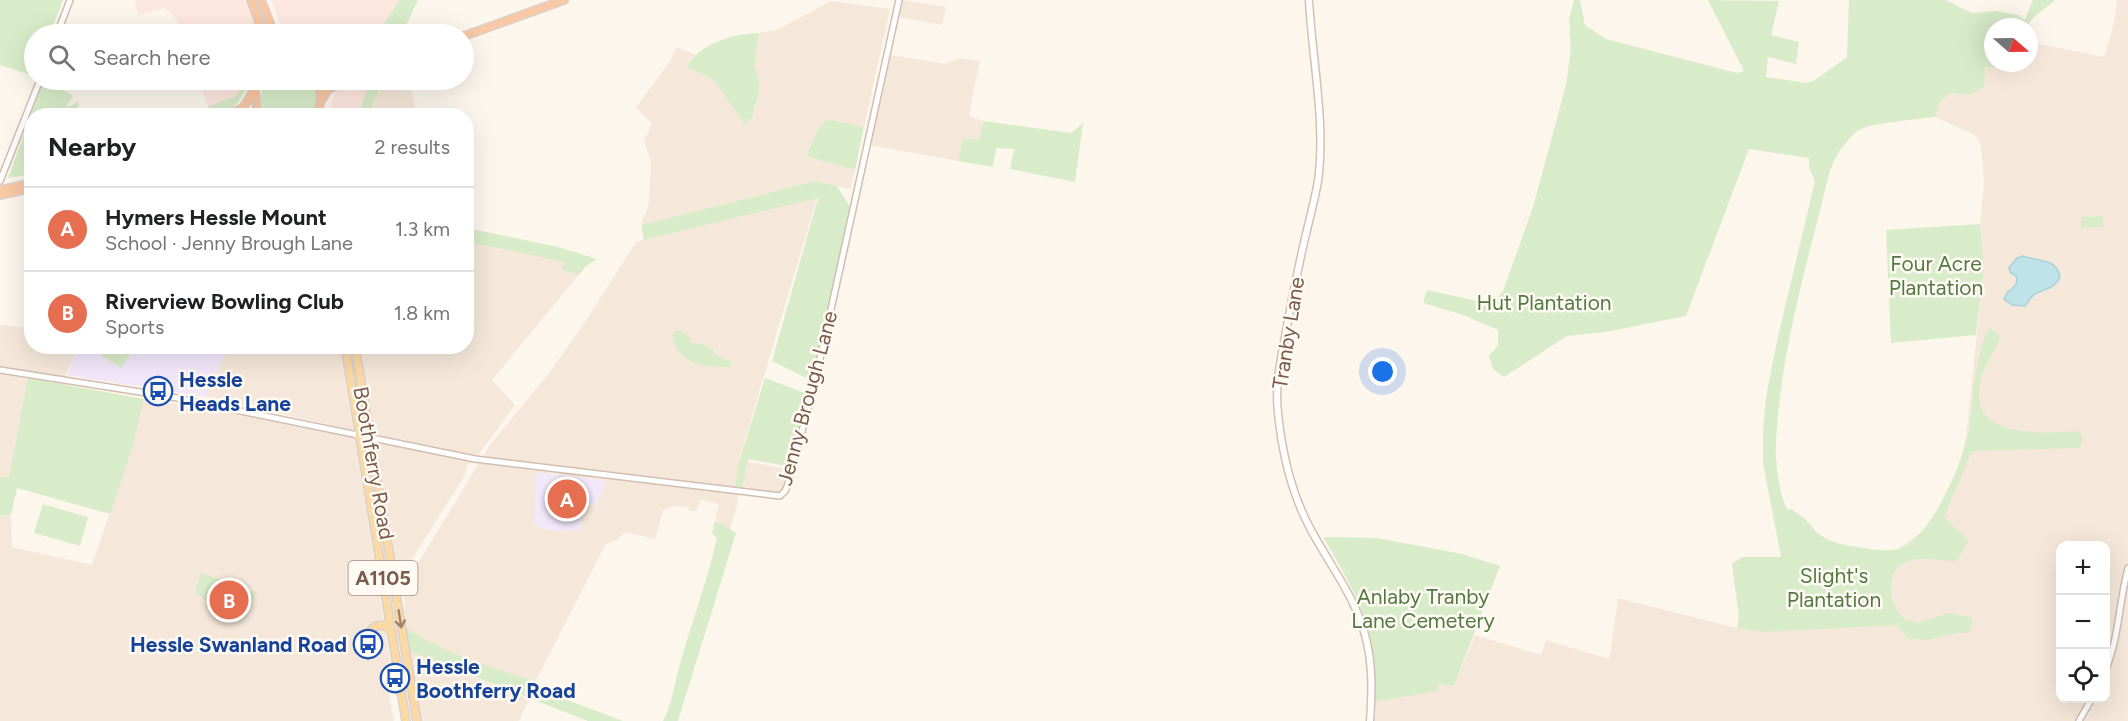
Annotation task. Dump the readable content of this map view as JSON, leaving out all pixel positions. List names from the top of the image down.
{
  "streets": {
    "main road": ["Tranby Lane", "Boothferry Road", "A1105"],
    "street": ["Jenny Brough Lane"]
  },
  "crossings": [
    ["Jenny Brough Lane", "Boothferry Road"]
  ],
  "parks": [
    "Four Acre Plantation",
    "Hut Plantation",
    "Slight's Plantation",
    "Anlaby Tranby Lane Cemetery"
  ],
  "places": {
    "bus stop": ["Hessle Heads Lane", "Hessle Swanland Road", "Hessle Boothferry Road"]
  },
  "north": "right",
  "page": {
    "search": "Search here",
    "heading": ["Nearby", "2 results"],
    "list": [
      {
        "mark": "A",
        "name": "Hymers Hessle Mount",
        "note": "School · Jenny Brough Lane",
        "value": "1.3 km"
      },
      {
        "mark": "B",
        "name": "Riverview Bowling Club",
        "note": "Sports",
        "value": "1.8 km"
      }
    ],
    "pins": ["A", "B"],
    "map_buttons": ["+", "−"]
  }
}
